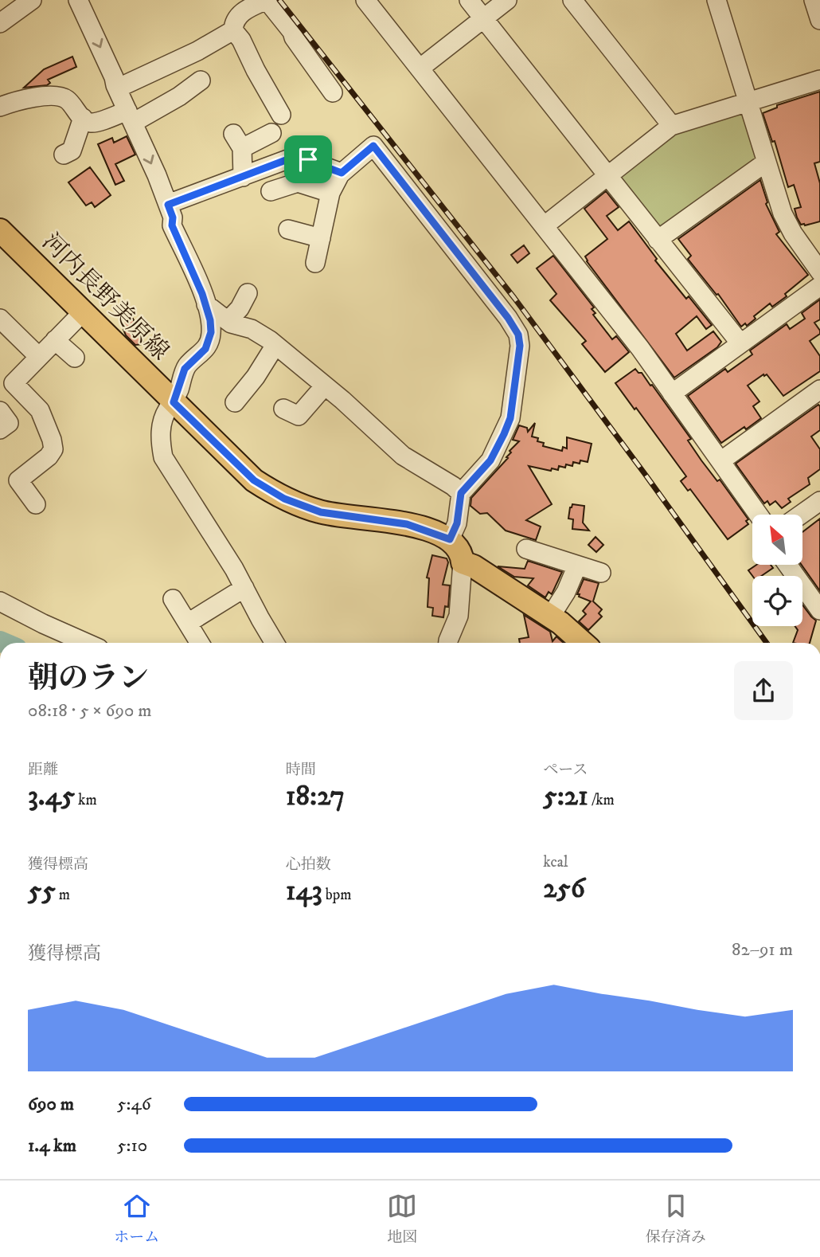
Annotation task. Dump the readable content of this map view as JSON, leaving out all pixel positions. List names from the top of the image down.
{
  "streets": {
    "main road": ["河内長野美原線"]
  },
  "north": "top left",
  "page": {
    "heading": ["朝のラン", "08:18 · 5 × 690 m"],
    "stats": [
      ["距離", "3.45 km"],
      ["時間", "18:27"],
      ["ペース", "5:21 /km"],
      ["獲得標高", "55 m"],
      ["心拍数", "143 bpm"],
      ["kcal", "256"]
    ],
    "chart": ["獲得標高", "82–91 m"],
    "list": [
      {
        "name": "690 m",
        "note": "5:46"
      },
      {
        "name": "1.4 km",
        "note": "5:10"
      }
    ],
    "tabs": ["ホーム", "地図", "保存済み"]
  }
}
